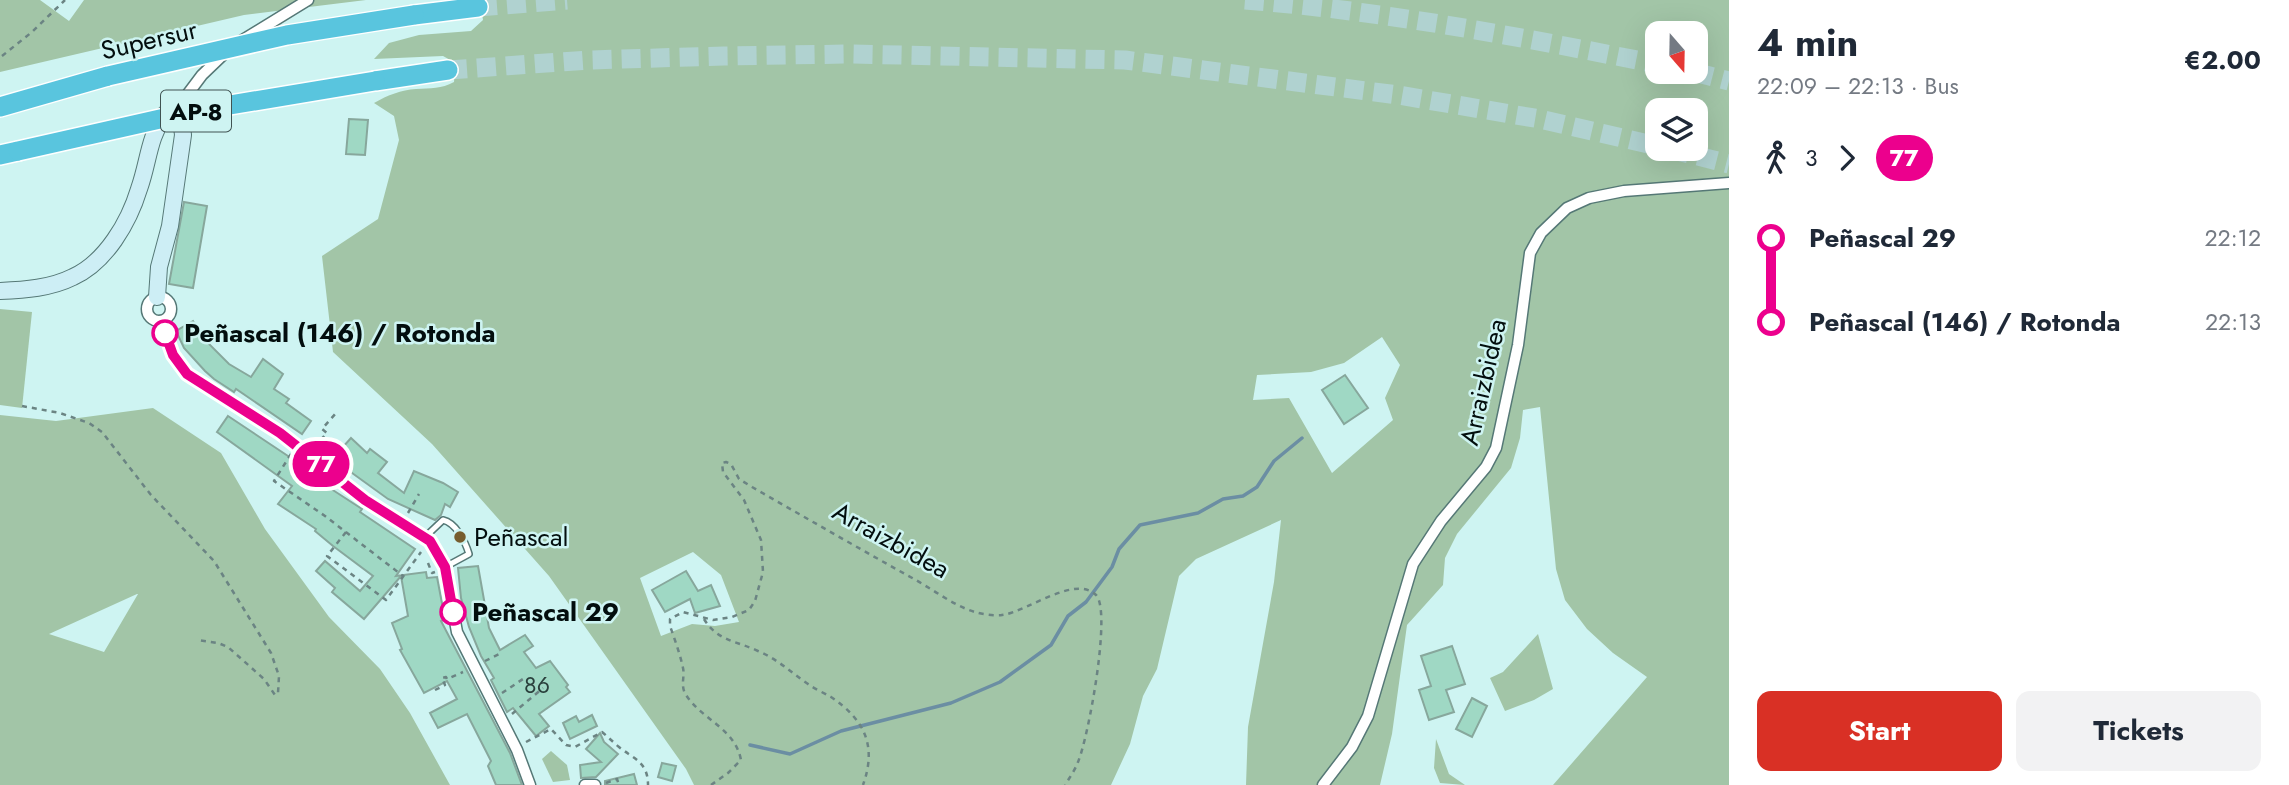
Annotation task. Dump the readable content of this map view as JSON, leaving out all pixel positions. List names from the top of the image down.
{
  "streets": {
    "highway": ["Supersur", "AP-8"],
    "street": ["Arraizbidea"]
  },
  "places": ["Peñascal (146) / Rotonda", "Peñascal", "Peñascal 29"],
  "lines": ["bus line 77"],
  "house_numbers": ["86"],
  "north": "bottom",
  "page": {
    "on_map": "77",
    "heading": ["4 min", "22:09 – 22:13 · Bus", "€2.00"],
    "legs": ["3", "77"],
    "list": [
      {
        "name": "Peñascal 29",
        "value": "22:12"
      },
      {
        "name": "Peñascal (146) / Rotonda",
        "value": "22:13"
      }
    ],
    "buttons": ["Start", "Tickets"]
  }
}
